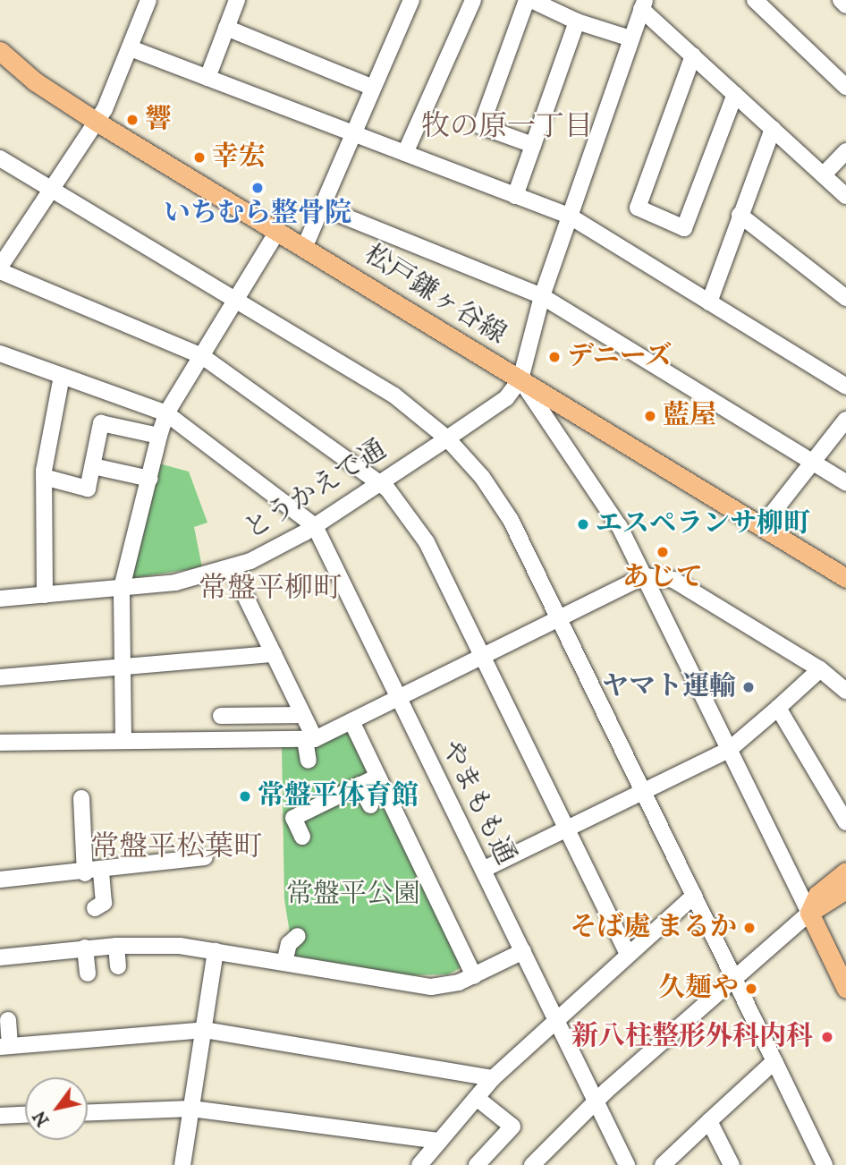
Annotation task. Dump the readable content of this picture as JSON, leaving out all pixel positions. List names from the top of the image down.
{
  "streets": {
    "main road": ["松戸鎌ヶ谷線"],
    "street": ["とうかえで通", "やまもも通"]
  },
  "crossings": [
    ["松戸鎌ヶ谷線", "とうかえで通"],
    ["とうかえで通", "やまもも通"]
  ],
  "districts": ["牧の原一丁目", "常盤平柳町", "常盤平松葉町"],
  "parks": ["常盤平公園"],
  "places": [
    "響",
    "幸宏",
    "いちむら整骨院",
    "デニーズ",
    "藍屋",
    "エスペランサ柳町",
    "あじて",
    "ヤマト運輸",
    "常盤平体育館",
    "そば處 まるか",
    "久麺や",
    "新八柱整形外科内科"
  ],
  "north": "bottom left"
}
